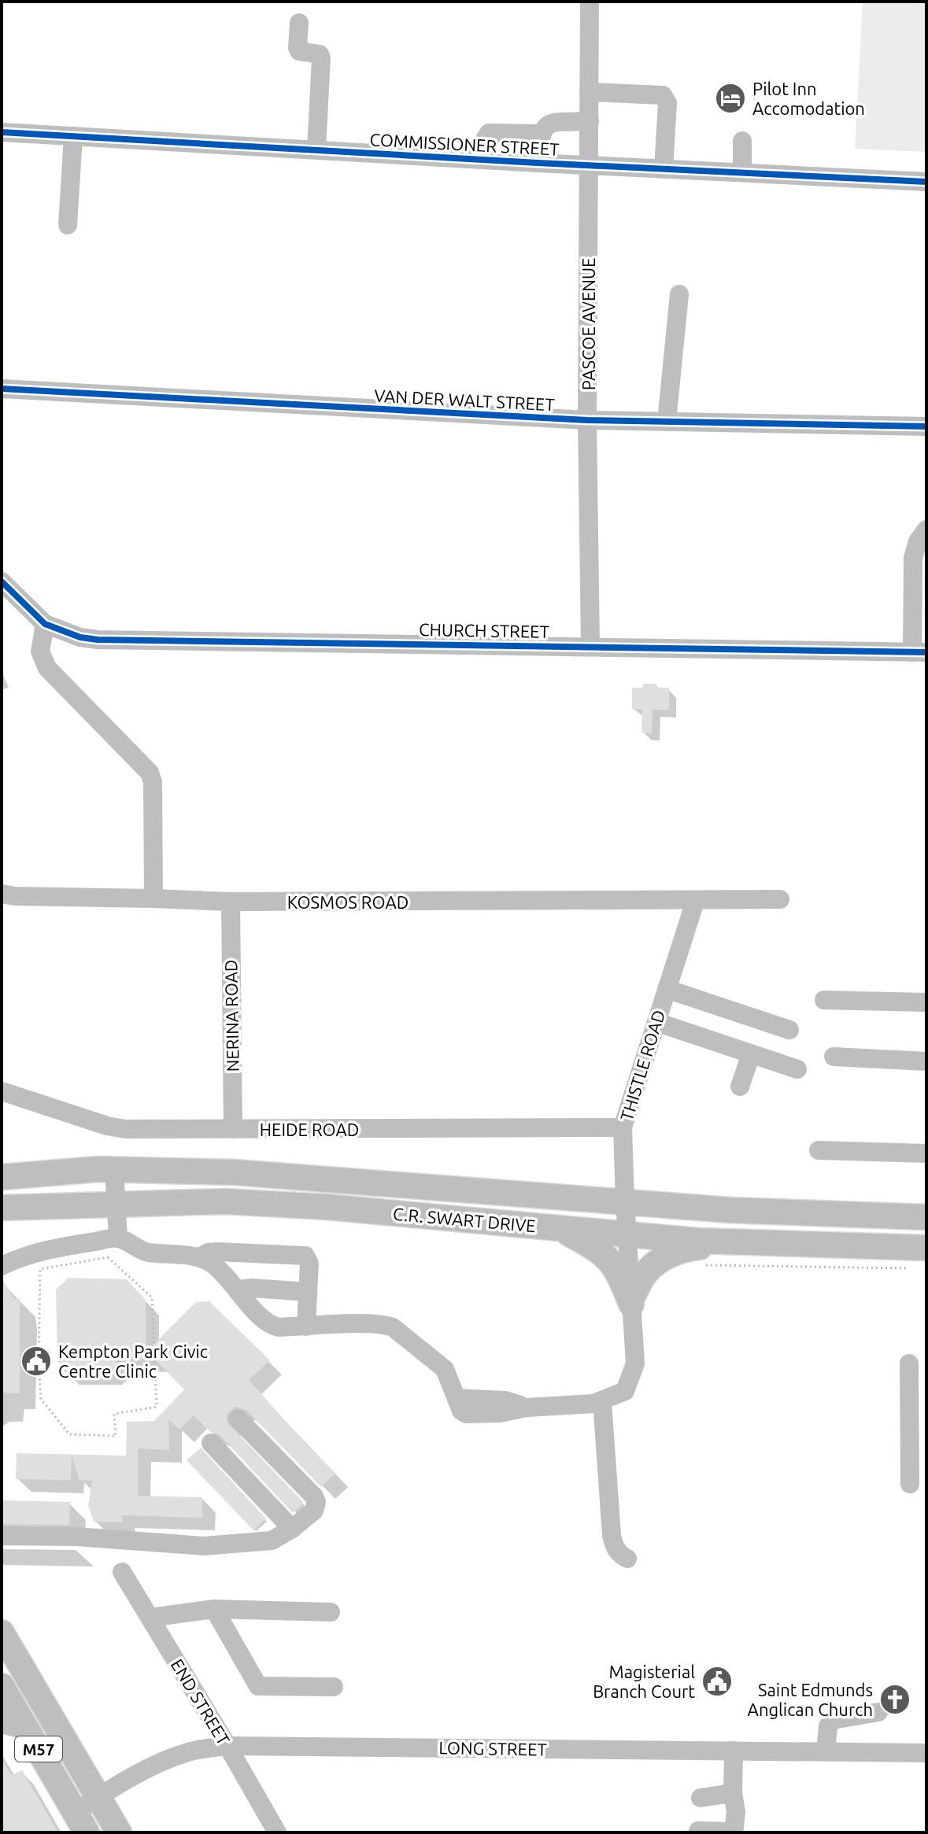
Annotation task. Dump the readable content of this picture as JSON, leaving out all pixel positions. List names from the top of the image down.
{
  "streets": {
    "main road": ["C.R. SWART DRIVE", "M57"],
    "street": [
      "COMMISSIONER STREET",
      "PASCOE AVENUE",
      "VAN DER WALT STREET",
      "CHURCH STREET",
      "KOSMOS ROAD",
      "NERINA ROAD",
      "THISTLE ROAD",
      "HEIDE ROAD",
      "END STREET",
      "LONG STREET"
    ]
  },
  "crossings": [
    ["COMMISSIONER STREET", "PASCOE AVENUE"],
    ["PASCOE AVENUE", "VAN DER WALT STREET"],
    ["PASCOE AVENUE", "CHURCH STREET"],
    ["KOSMOS ROAD", "NERINA ROAD"],
    ["KOSMOS ROAD", "THISTLE ROAD"],
    ["NERINA ROAD", "HEIDE ROAD"],
    ["THISTLE ROAD", "HEIDE ROAD"],
    ["THISTLE ROAD", "C.R. SWART DRIVE"],
    ["END STREET", "LONG STREET"],
    ["LONG STREET", "M57"]
  ],
  "places": {
    "hotel": ["Pilot Inn Accomodation"],
    "public building": ["Kempton Park Civic Centre Clinic", "Magisterial Branch Court"],
    "church": ["Saint Edmunds Anglican Church"]
  }
}
